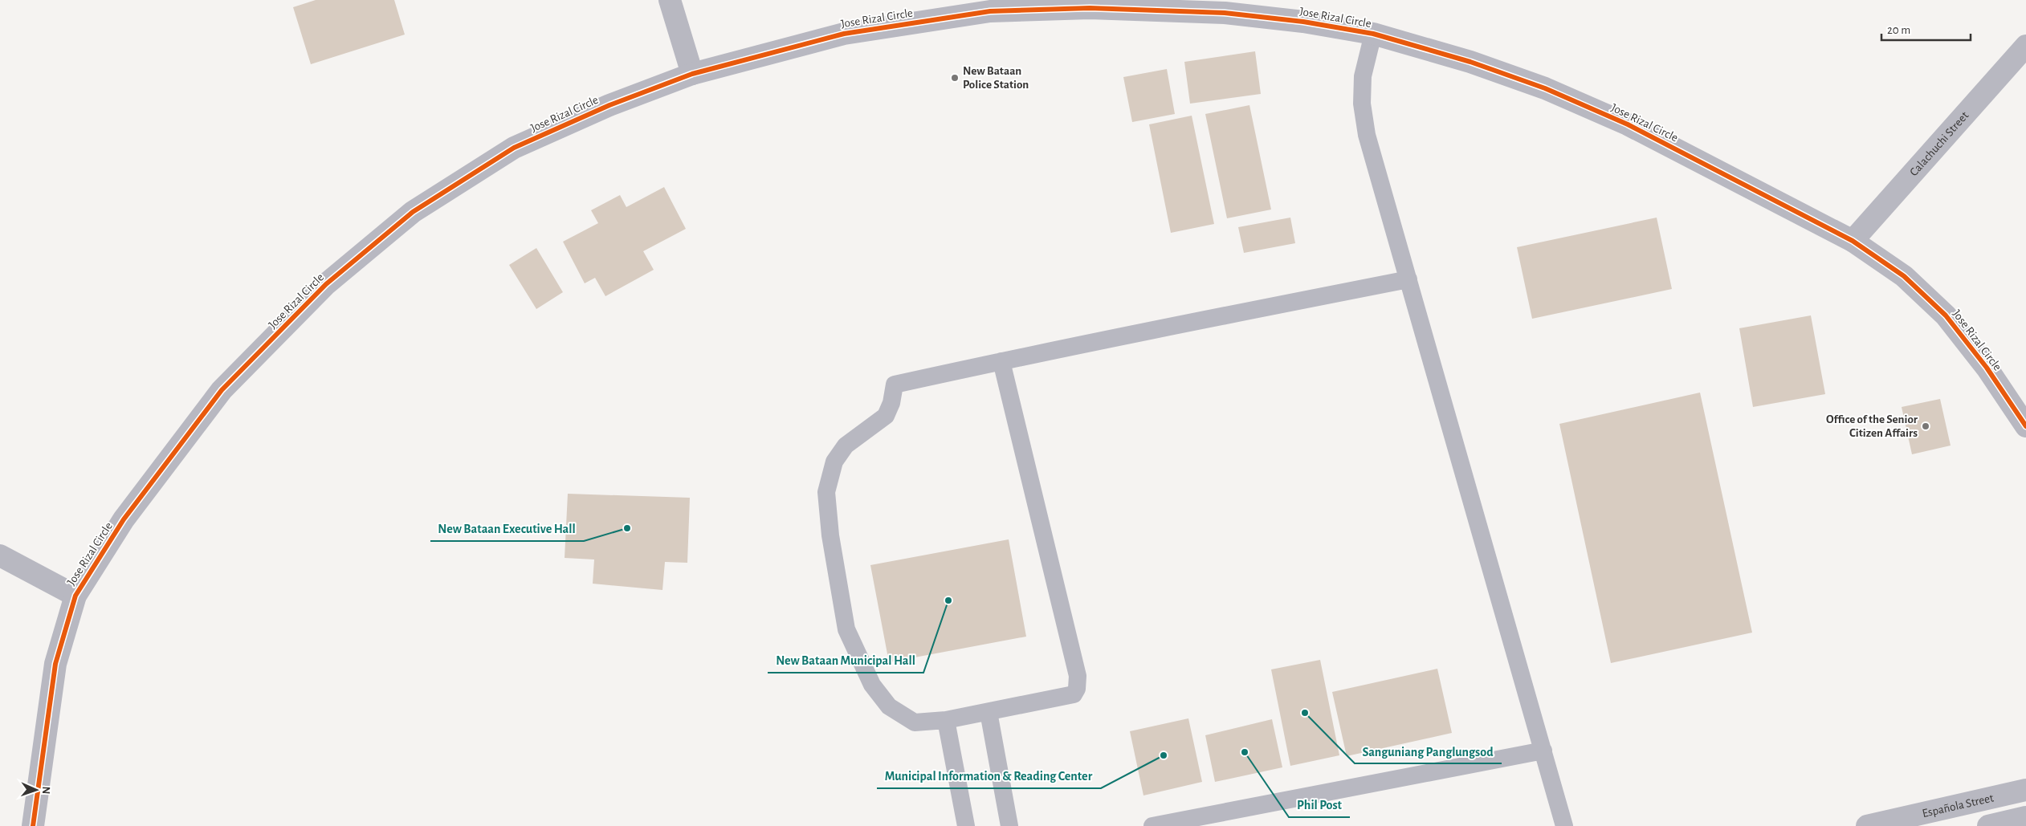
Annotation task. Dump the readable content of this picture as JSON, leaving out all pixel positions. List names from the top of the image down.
{
  "streets": {
    "street": ["Jose Rizal Circle", "Calachuchi Street", "Española Street"]
  },
  "crossings": [
    ["Jose Rizal Circle", "Calachuchi Street"]
  ],
  "places": [
    "New Bataan Police Station",
    "Office of the Senior Citizen Affairs",
    "New Bataan Executive Hall",
    "New Bataan Municipal Hall",
    "Sanguniang Panglungsod",
    "Phil Post",
    "Municipal Information & Reading Center"
  ],
  "scale_bar": "20 m",
  "north": "right"
}
